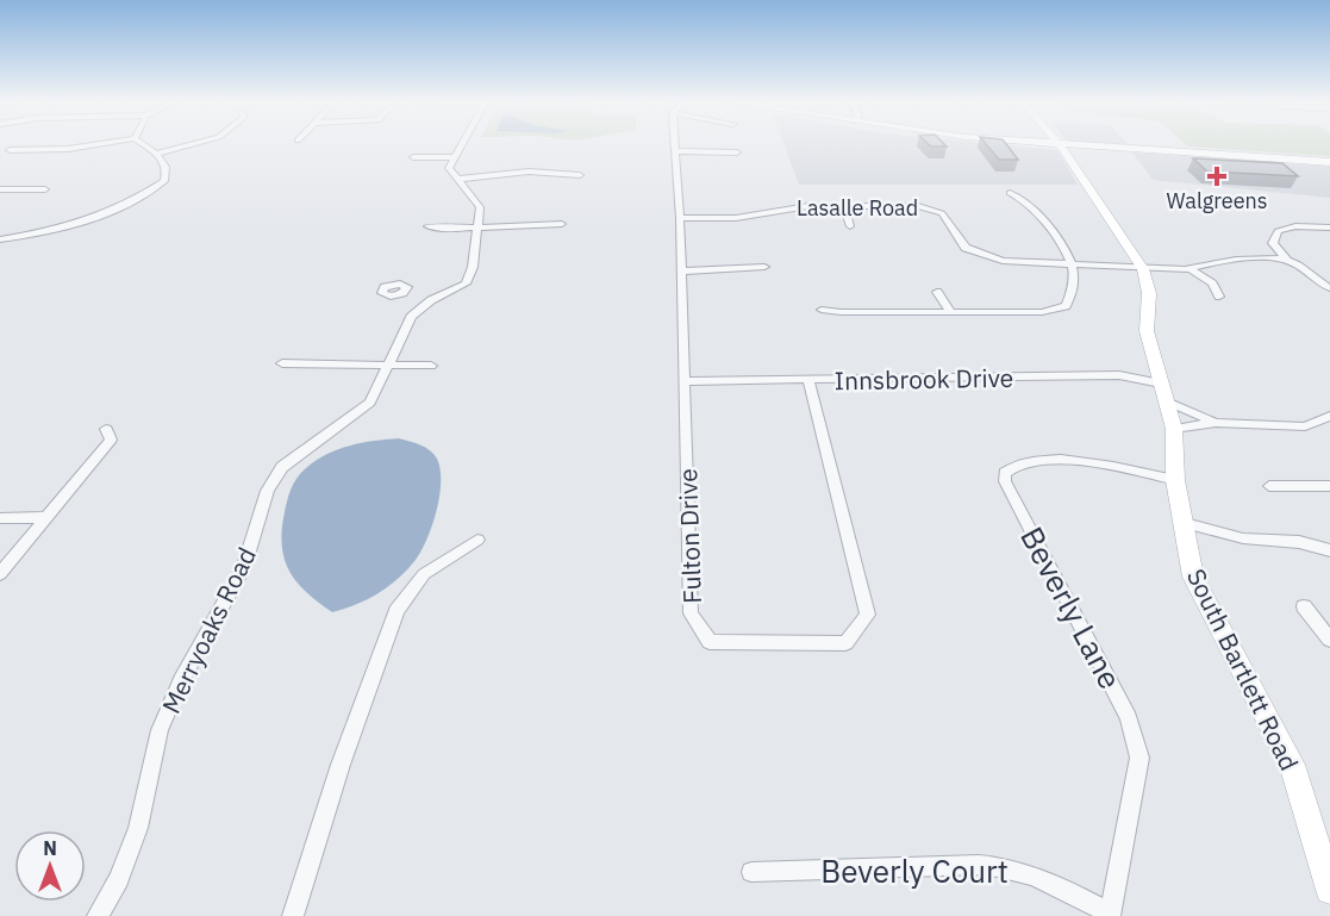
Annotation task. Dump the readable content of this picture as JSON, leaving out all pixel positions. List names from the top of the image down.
{
  "streets": {
    "main road": ["South Bartlett Road"],
    "street": [
      "Lasalle Road",
      "Innsbrook Drive",
      "Fulton Drive",
      "Beverly Lane",
      "Merryoaks Road",
      "Beverly Court"
    ]
  },
  "crossings": [
    ["Lasalle Road", "Fulton Drive"],
    ["Lasalle Road", "South Bartlett Road"],
    ["Innsbrook Drive", "Fulton Drive"],
    ["Innsbrook Drive", "South Bartlett Road"],
    ["Beverly Lane", "South Bartlett Road"],
    ["Beverly Lane", "Beverly Court"]
  ],
  "places": {
    "health": ["Walgreens"]
  },
  "north": "top"
}
